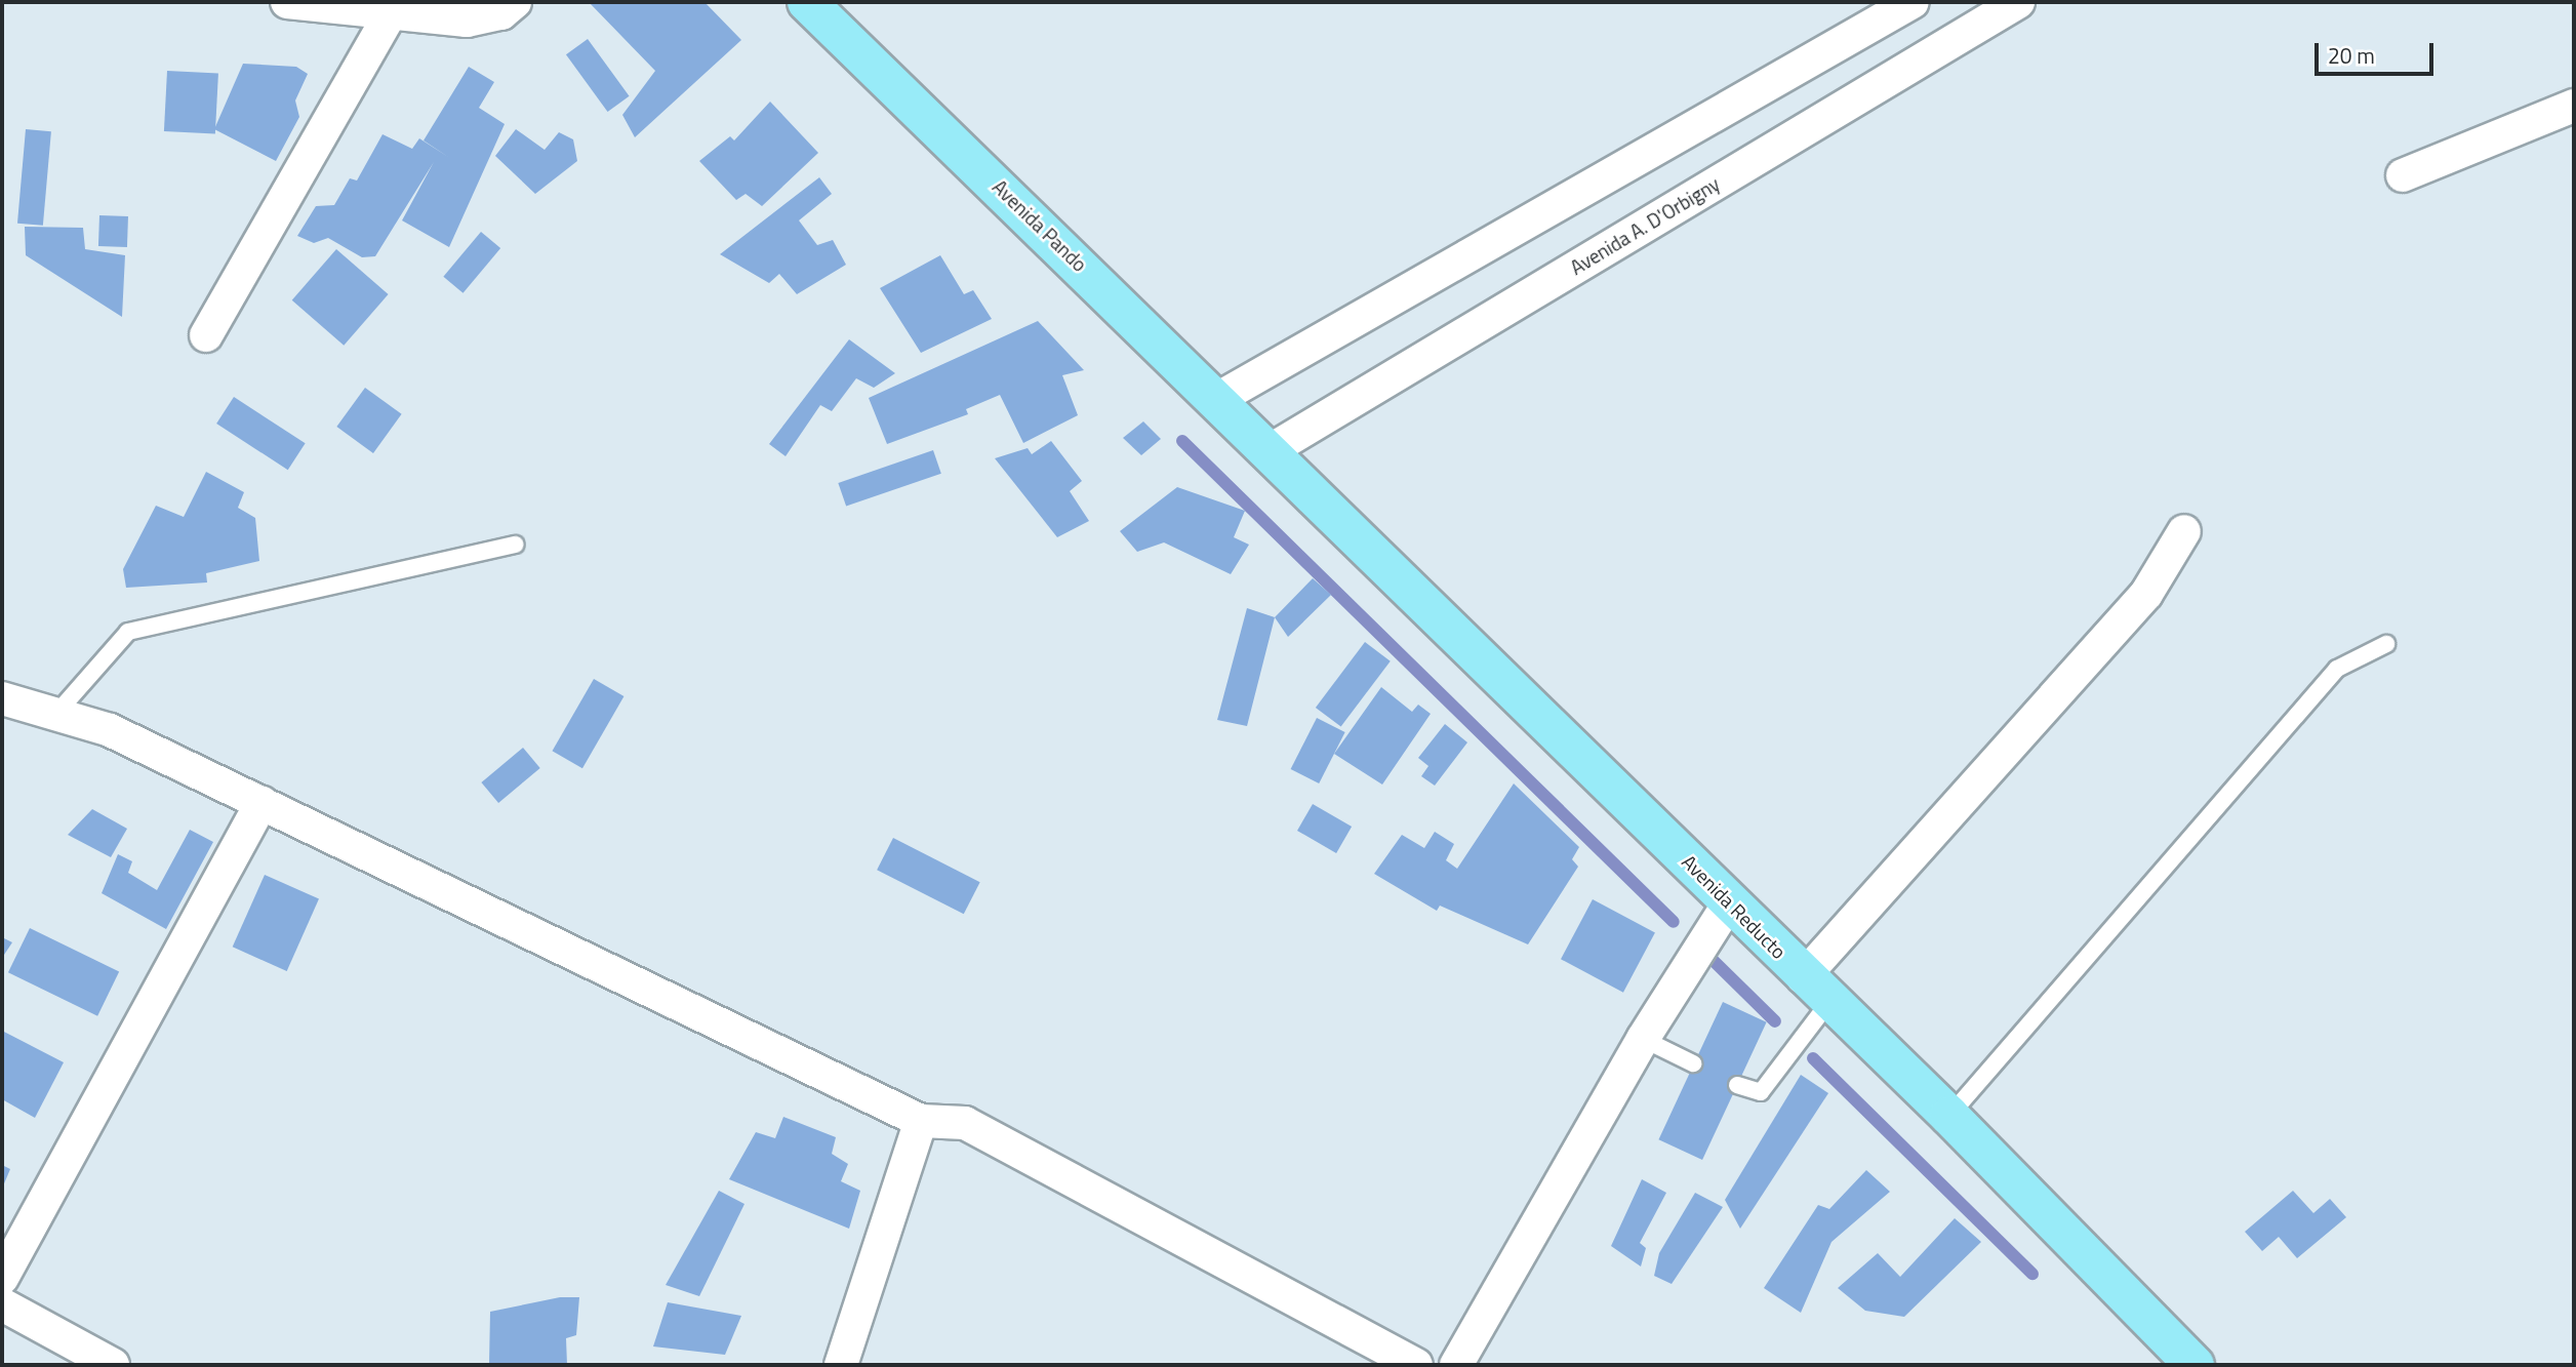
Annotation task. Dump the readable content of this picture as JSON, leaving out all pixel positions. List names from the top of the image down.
{
  "streets": {
    "main road": ["Avenida Pando", "Avenida Reducto"],
    "street": ["Avenida A. D'Orbigny"]
  },
  "crossings": [
    ["Avenida Pando", "Avenida A. D'Orbigny"],
    ["Avenida Pando", "Avenida Reducto"],
    ["Avenida A. D'Orbigny", "Avenida Reducto"]
  ],
  "scale_bar": "20 m"
}
